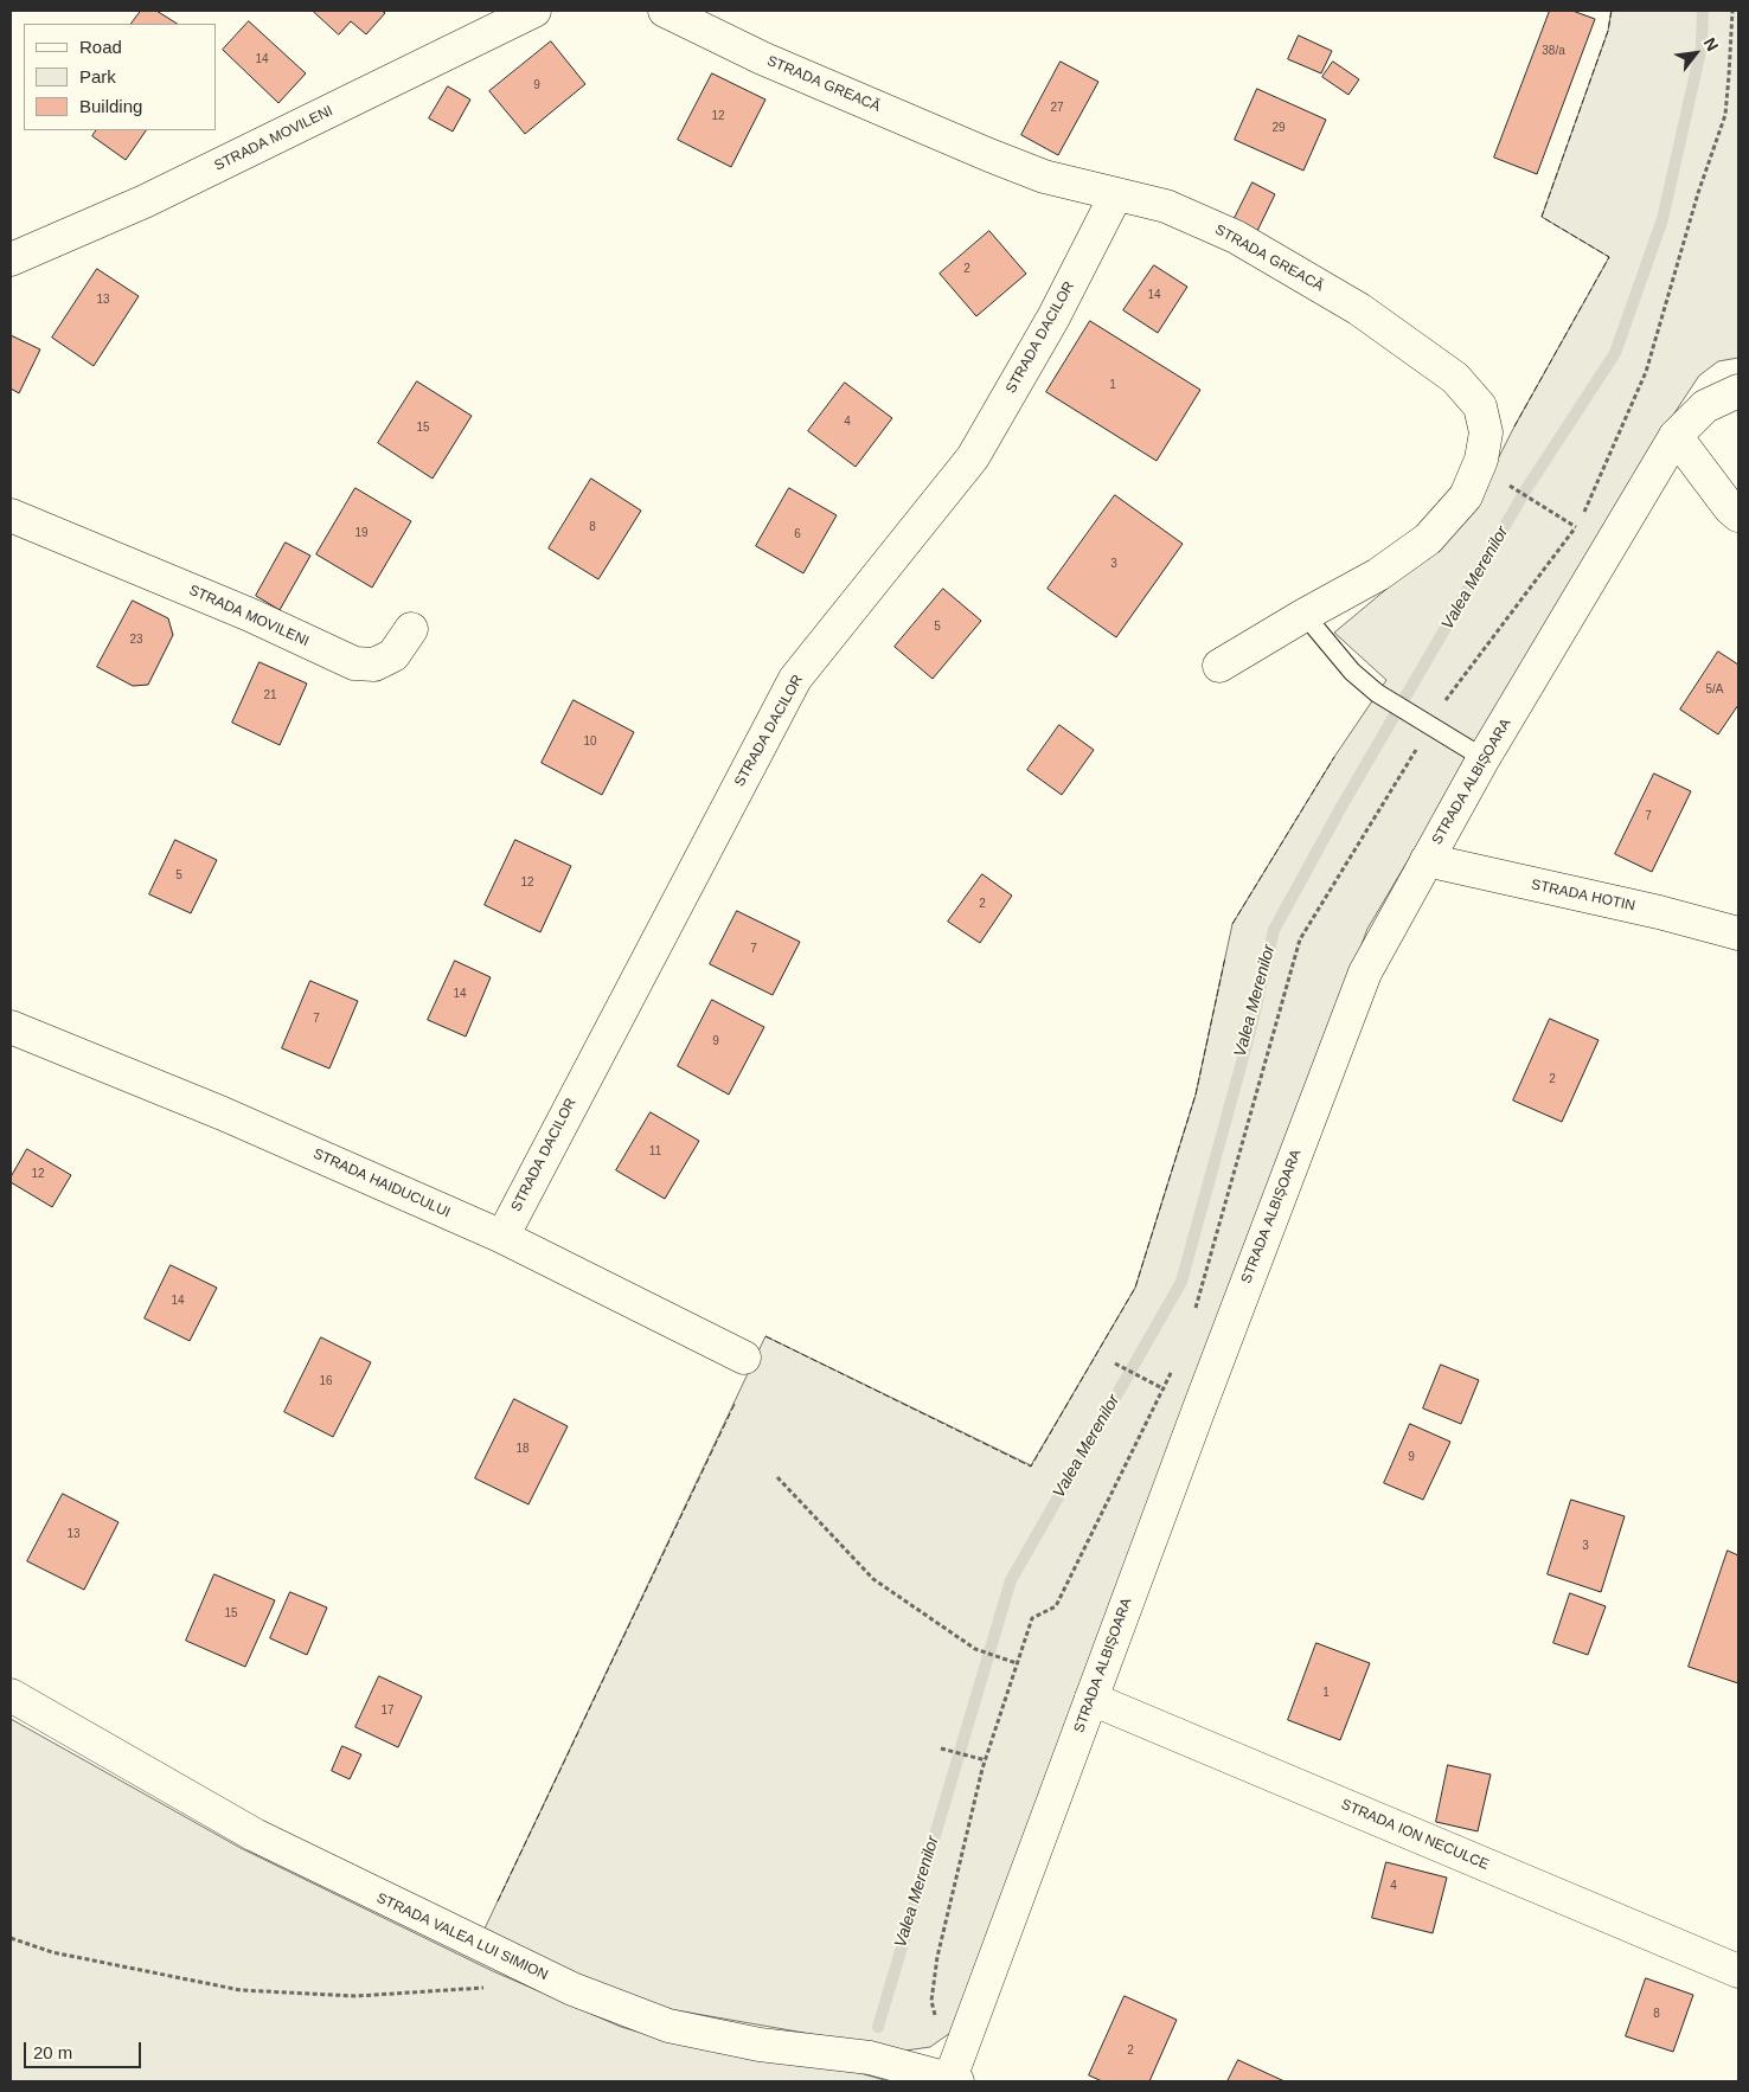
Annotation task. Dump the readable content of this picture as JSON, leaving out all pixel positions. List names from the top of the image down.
{
  "streets": {
    "street": [
      "STRADA GREACĂ",
      "STRADA MOVILENI",
      "STRADA DACILOR",
      "STRADA ALBIȘOARA",
      "STRADA HOTIN",
      "STRADA HAIDUCULUI",
      "STRADA ION NECULCE",
      "STRADA VALEA LUI SIMION"
    ]
  },
  "crossings": [
    ["STRADA GREACĂ", "STRADA DACILOR"],
    ["STRADA DACILOR", "STRADA HAIDUCULUI"],
    ["STRADA ALBIȘOARA", "STRADA HOTIN"],
    ["STRADA ALBIȘOARA", "STRADA ION NECULCE"],
    ["STRADA ALBIȘOARA", "STRADA VALEA LUI SIMION"]
  ],
  "water": ["Valea Merenilor"],
  "house_numbers": [
    "38/a",
    "14",
    "9",
    "27",
    "12",
    "29",
    "2",
    "14",
    "13",
    "1",
    "4",
    "15",
    "8",
    "19",
    "6",
    "3",
    "5",
    "23",
    "5/A",
    "21",
    "10",
    "7",
    "5",
    "12",
    "2",
    "7",
    "14",
    "7",
    "9",
    "2",
    "11",
    "12",
    "14",
    "16",
    "18",
    "9",
    "13",
    "3",
    "15",
    "1",
    "17",
    "4",
    "8",
    "2"
  ],
  "legend": ["Road", "Park", "Building"],
  "scale_bar": "20 m",
  "north": "top right"
}
